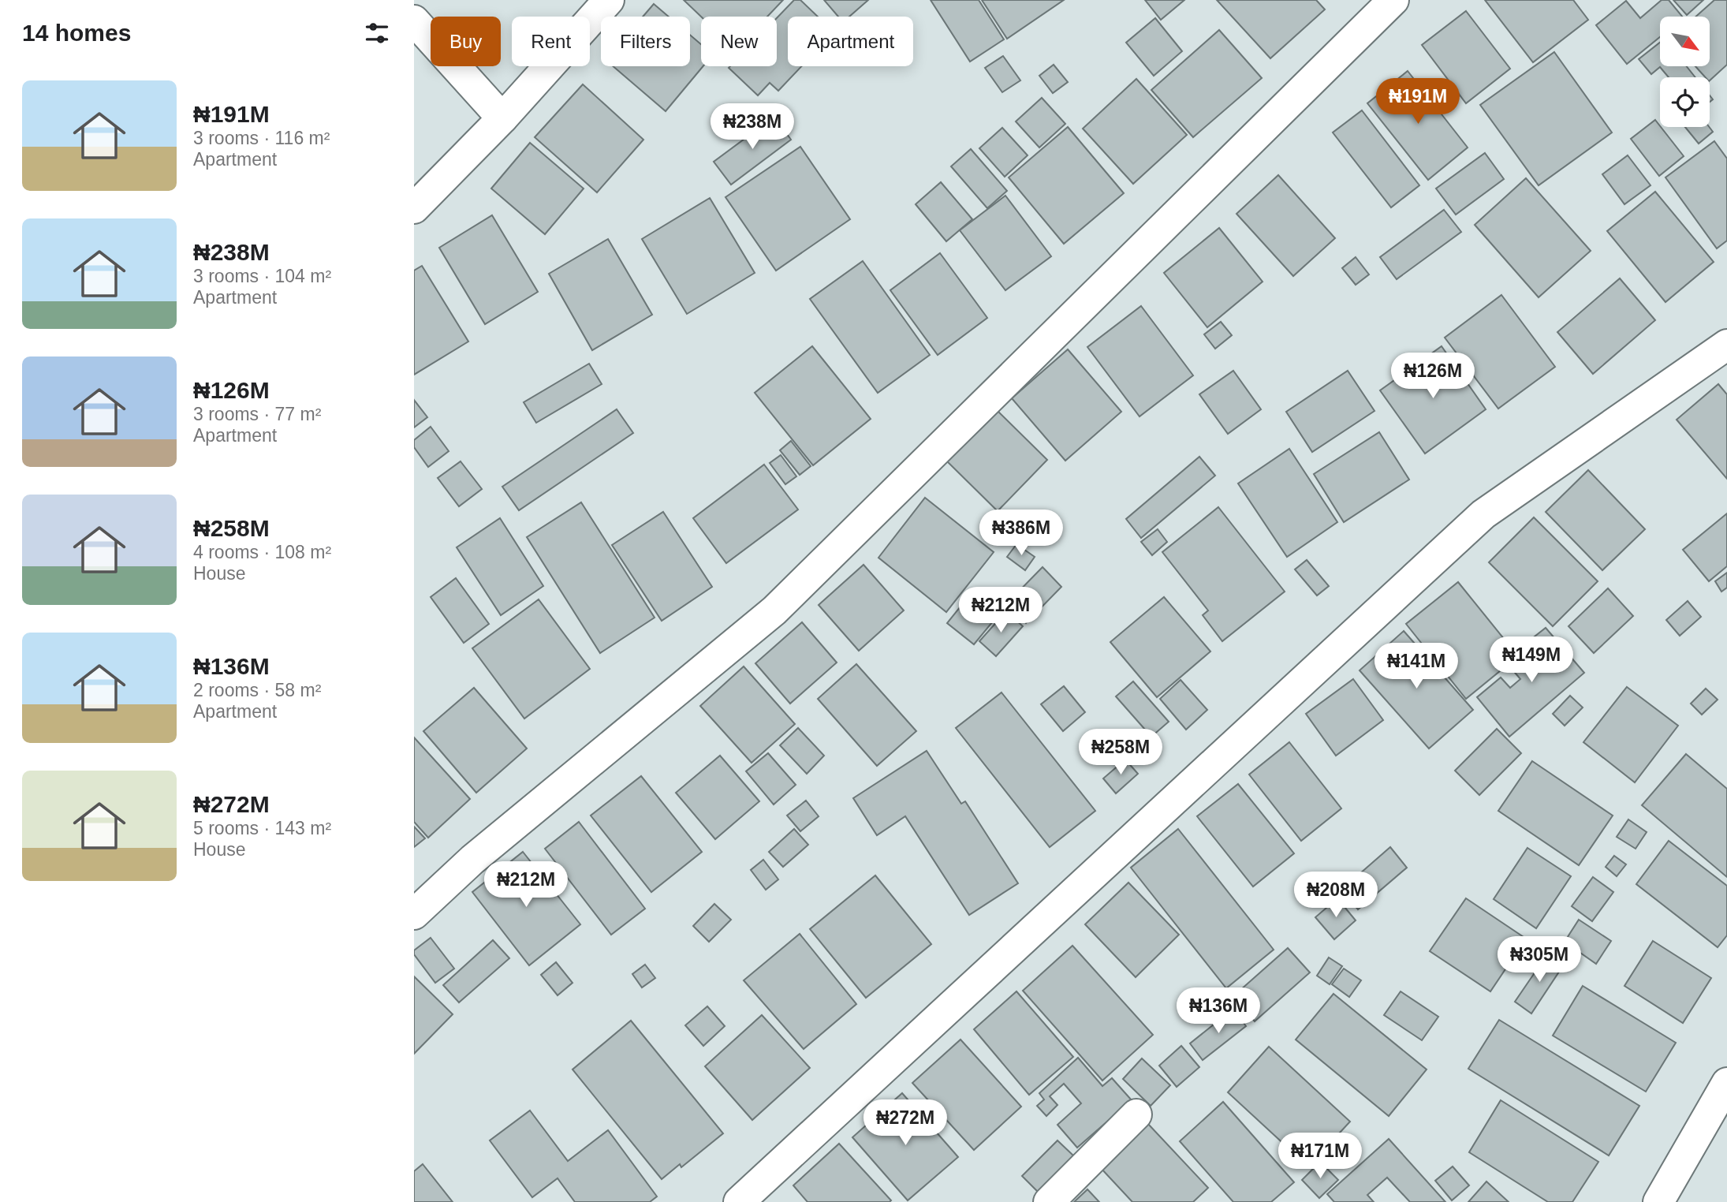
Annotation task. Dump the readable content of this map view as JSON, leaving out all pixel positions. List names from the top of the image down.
{
  "north": "bottom right",
  "page": {
    "heading": "14 homes",
    "chip": [
      "Buy",
      "Rent",
      "Filters",
      "New",
      "Apartment"
    ],
    "list": [
      {
        "name": "₦191M",
        "note": "3 rooms · 116 m² · Apartment"
      },
      {
        "name": "₦238M",
        "note": "3 rooms · 104 m² · Apartment"
      },
      {
        "name": "₦126M",
        "note": "3 rooms · 77 m² · Apartment"
      },
      {
        "name": "₦258M",
        "note": "4 rooms · 108 m² · House"
      },
      {
        "name": "₦136M",
        "note": "2 rooms · 58 m² · Apartment"
      },
      {
        "name": "₦272M",
        "note": "5 rooms · 143 m² · House"
      }
    ],
    "price": [
      "₦191M",
      "₦238M",
      "₦126M",
      "₦386M",
      "₦212M",
      "₦149M",
      "₦141M",
      "₦258M",
      "₦212M",
      "₦208M",
      "₦305M",
      "₦136M",
      "₦272M",
      "₦171M"
    ]
  }
}
